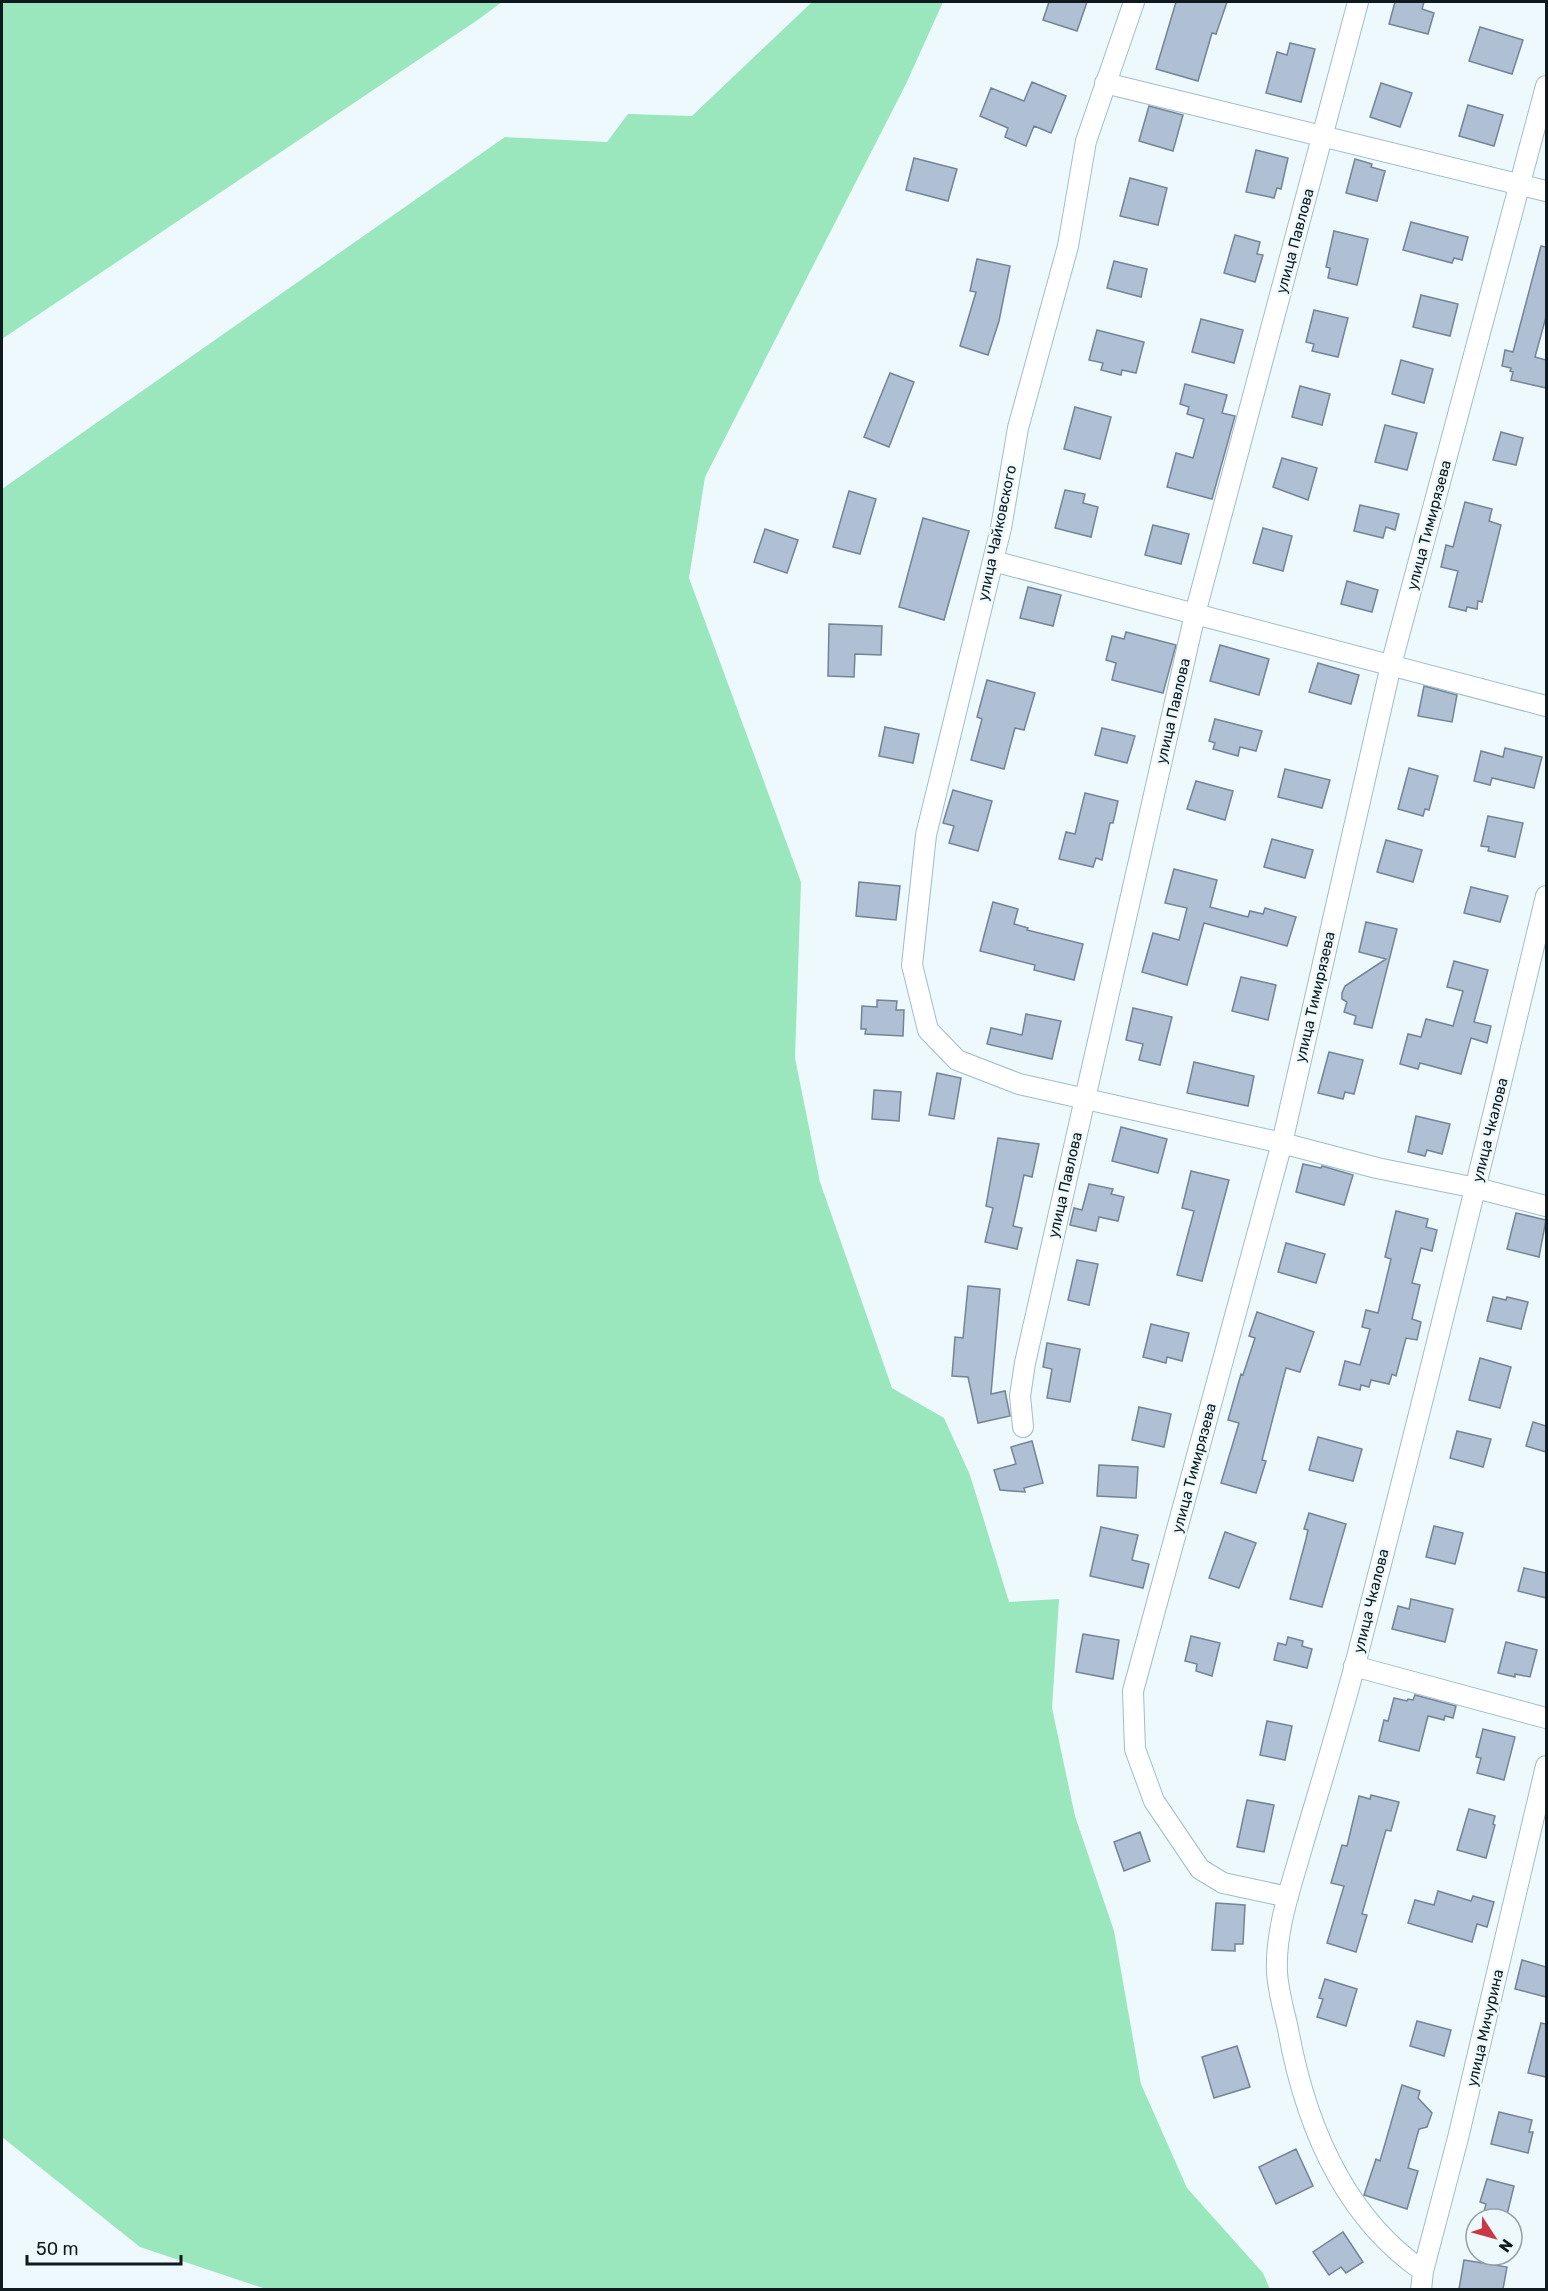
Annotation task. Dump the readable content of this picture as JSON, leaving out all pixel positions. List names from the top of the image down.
{
  "streets": {
    "street": [
      "улица Павлова",
      "улица Тимирязева",
      "улица Чайковского",
      "улица Чкалова",
      "улица Мичурина"
    ]
  },
  "crossings": [
    ["улица Павлова", "улица Чайковского"],
    ["улица Тимирязева", "улица Чкалова"],
    ["улица Чкалова", "улица Мичурина"]
  ],
  "scale_bar": "50 m",
  "north": "bottom right"
}
